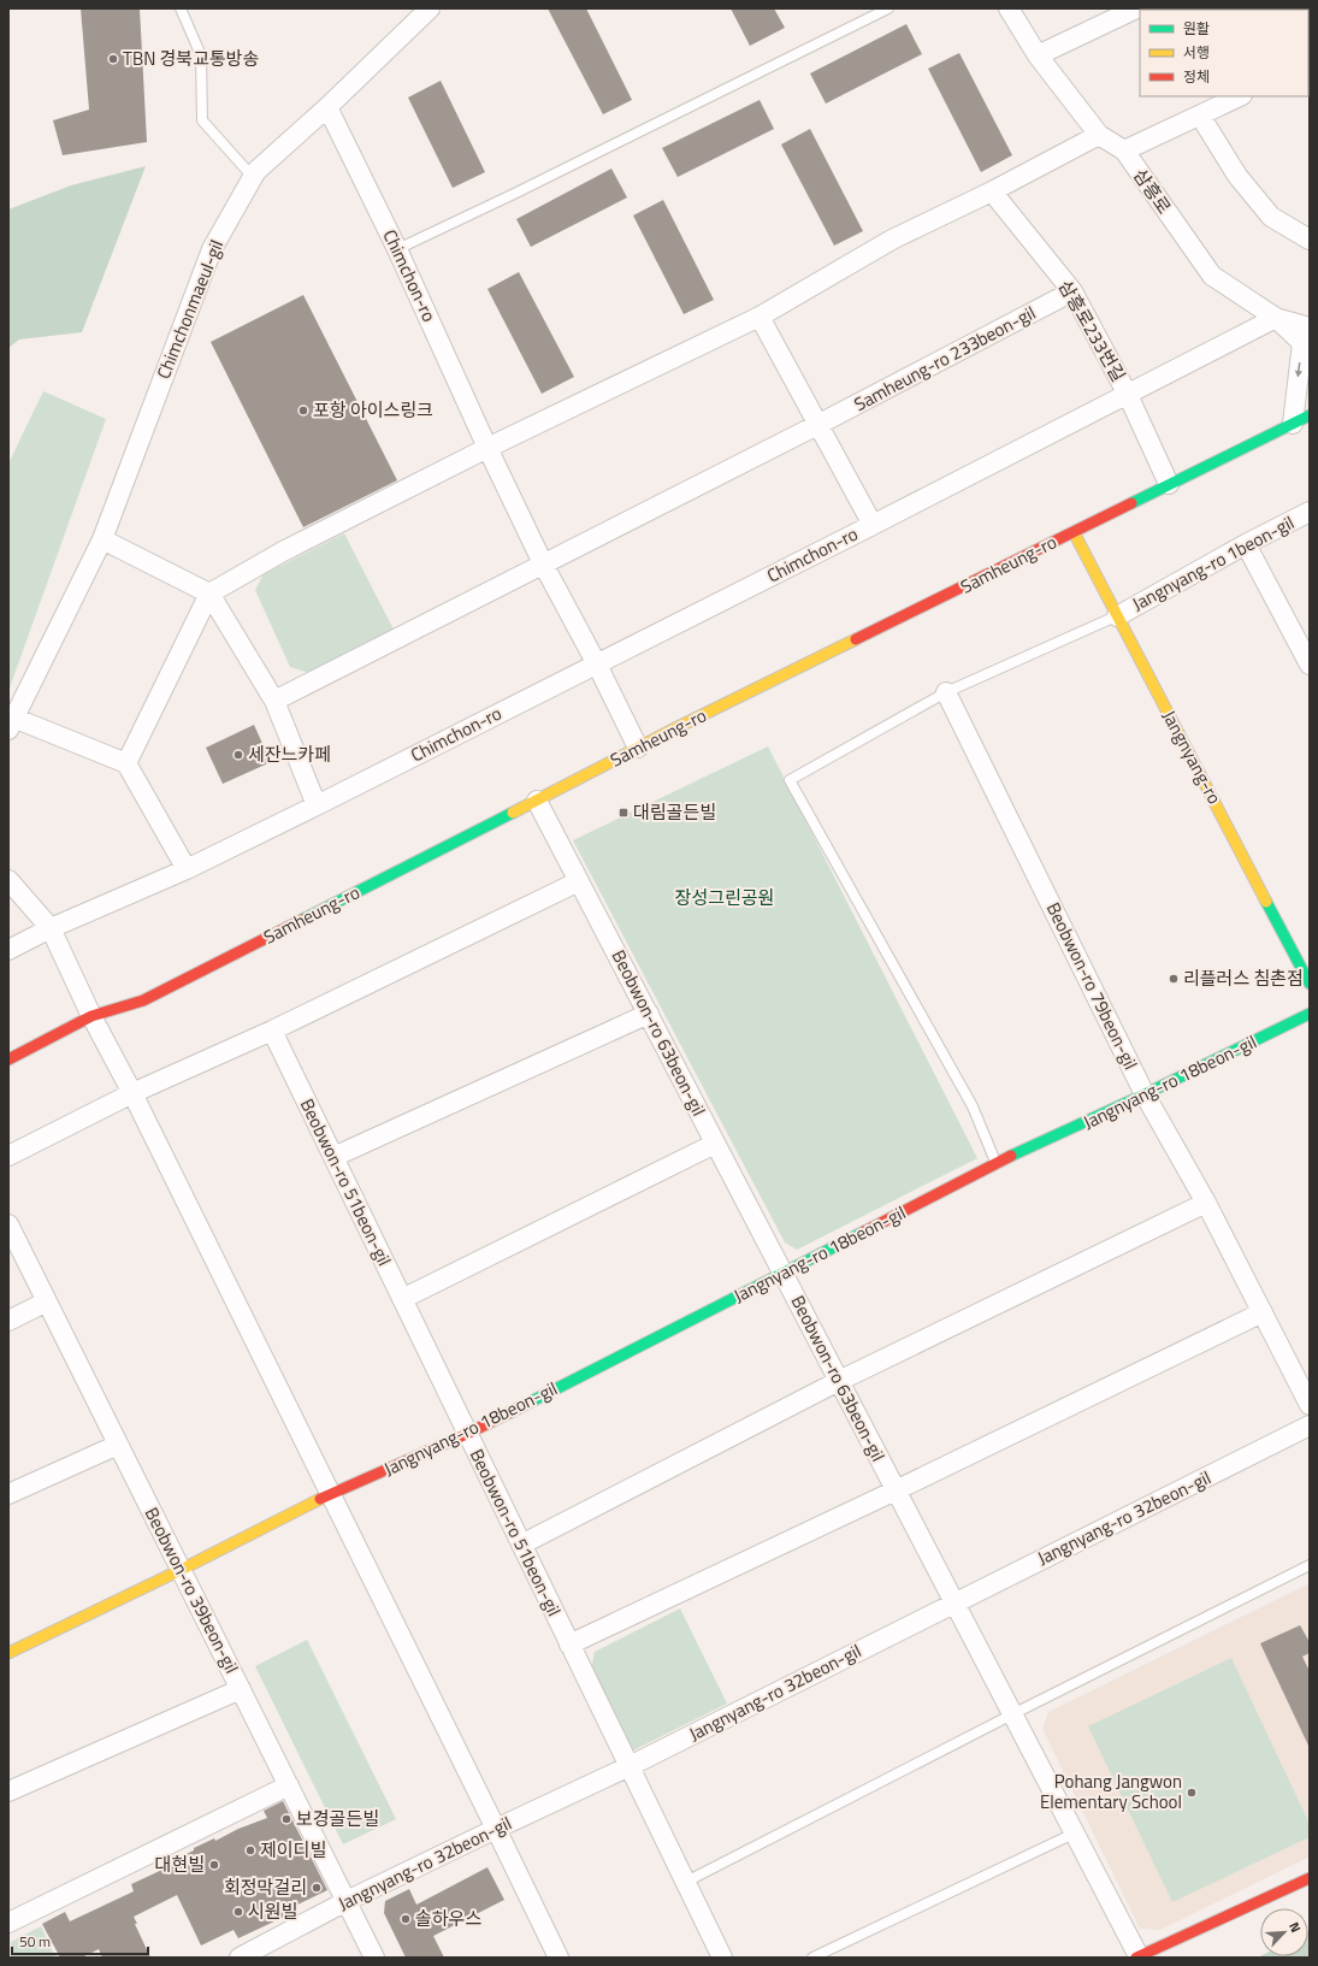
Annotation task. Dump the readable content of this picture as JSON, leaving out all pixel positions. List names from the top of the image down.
{
  "streets": {
    "main road": ["Samheung-ro", "Jangnyang-ro", "Jangnyang-ro 18beon-gil"],
    "street": [
      "삼흥로",
      "Chimchon-ro",
      "Chimchonmaeul-gil",
      "삼흥로233번길",
      "Samheung-ro 233beon-gil",
      "Jangnyang-ro 1beon-gil",
      "Beobwon-ro 79beon-gil",
      "Beobwon-ro 63beon-gil",
      "Beobwon-ro 51beon-gil",
      "Jangnyang-ro 32beon-gil",
      "Beobwon-ro 39beon-gil"
    ]
  },
  "crossings": [
    ["삼흥로", "Samheung-ro"],
    ["Chimchon-ro", "Chimchonmaeul-gil"],
    ["Chimchon-ro", "Samheung-ro"],
    ["삼흥로233번길", "Samheung-ro 233beon-gil"],
    ["삼흥로233번길", "Samheung-ro"],
    ["Jangnyang-ro 1beon-gil", "Jangnyang-ro"],
    ["Samheung-ro", "Jangnyang-ro"],
    ["Samheung-ro", "Beobwon-ro 63beon-gil"],
    ["Beobwon-ro 79beon-gil", "Jangnyang-ro 18beon-gil"],
    ["Beobwon-ro 63beon-gil", "Jangnyang-ro 18beon-gil"],
    ["Beobwon-ro 63beon-gil", "Jangnyang-ro 32beon-gil"],
    ["Jangnyang-ro 18beon-gil", "Beobwon-ro 51beon-gil"],
    ["Jangnyang-ro 18beon-gil", "Beobwon-ro 39beon-gil"],
    ["Beobwon-ro 51beon-gil", "Jangnyang-ro 32beon-gil"],
    ["Jangnyang-ro 32beon-gil", "Beobwon-ro 39beon-gil"]
  ],
  "parks": ["장성그린공원"],
  "places": {
    "other": [
      "TBN 경북교통방송",
      "포항 아이스링크",
      "세잔느카페",
      "리플러스 침촌점",
      "Pohang Jangwon Elementary School",
      "보경골든빌",
      "제이디빌",
      "대현빌",
      "회정막걸리",
      "시원빌",
      "솔하우스"
    ],
    "transit": ["대림골든빌"]
  },
  "legend": ["원활", "서행", "정체"],
  "scale_bar": "50 m",
  "north": "top right"
}
